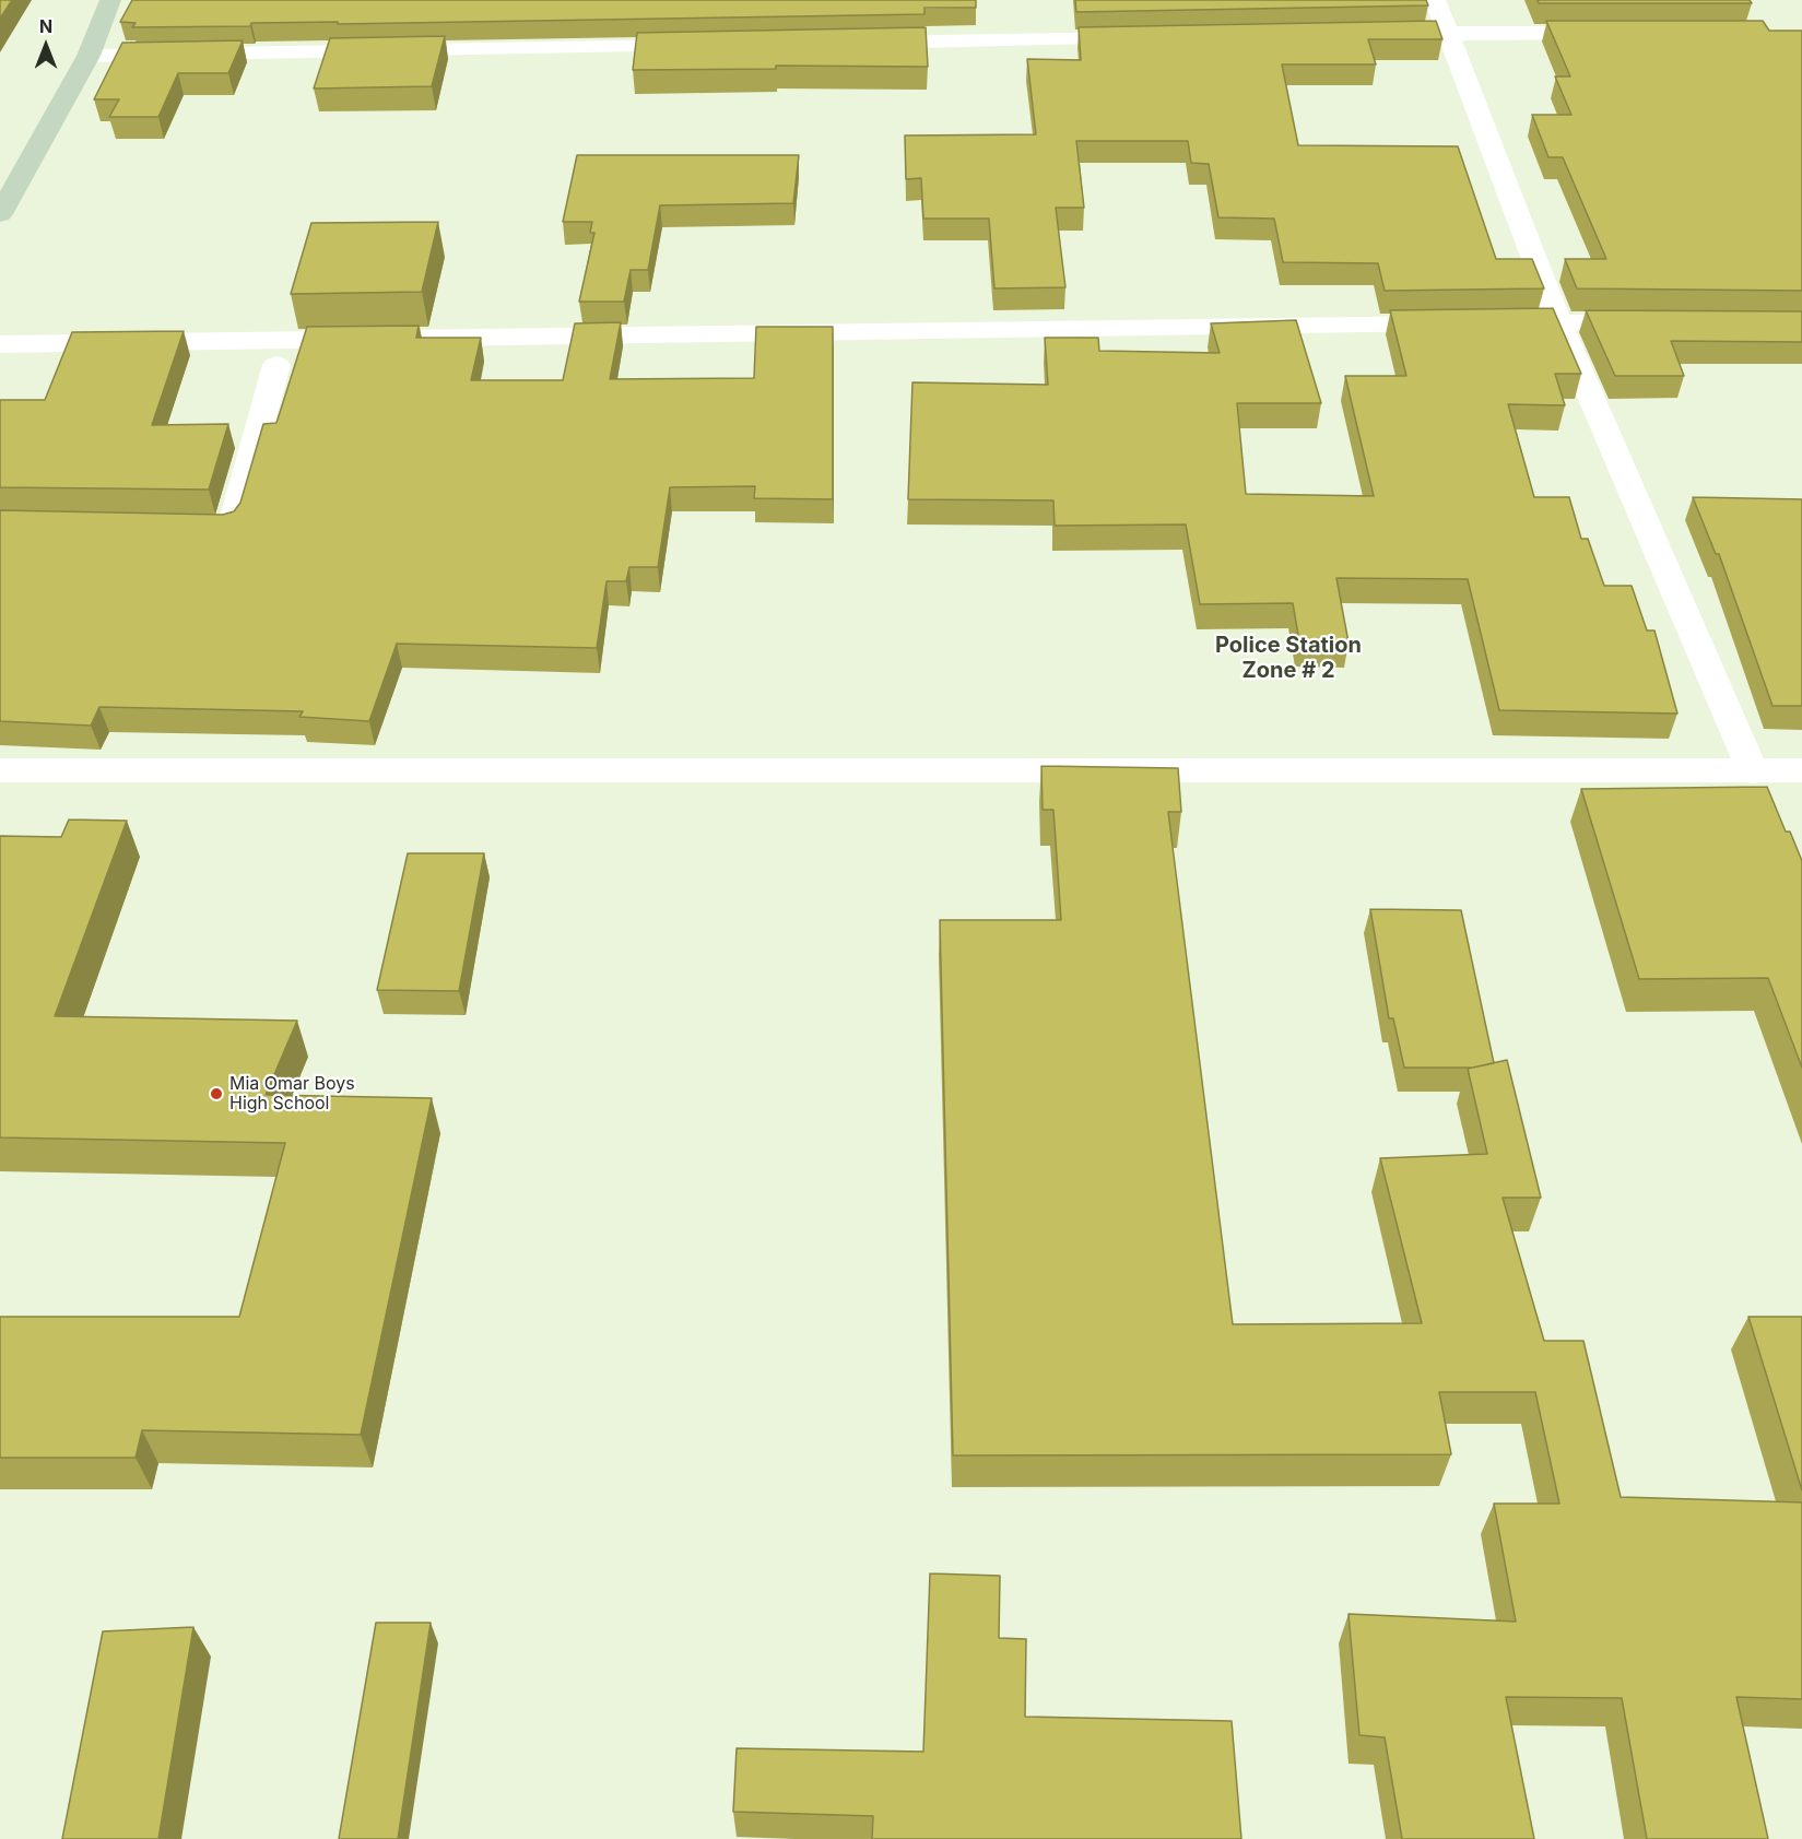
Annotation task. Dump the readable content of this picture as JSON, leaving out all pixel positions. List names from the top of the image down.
{
  "districts": ["Police Station Zone # 2"],
  "places": ["Mia Omar Boys High School"],
  "north": "top"
}
